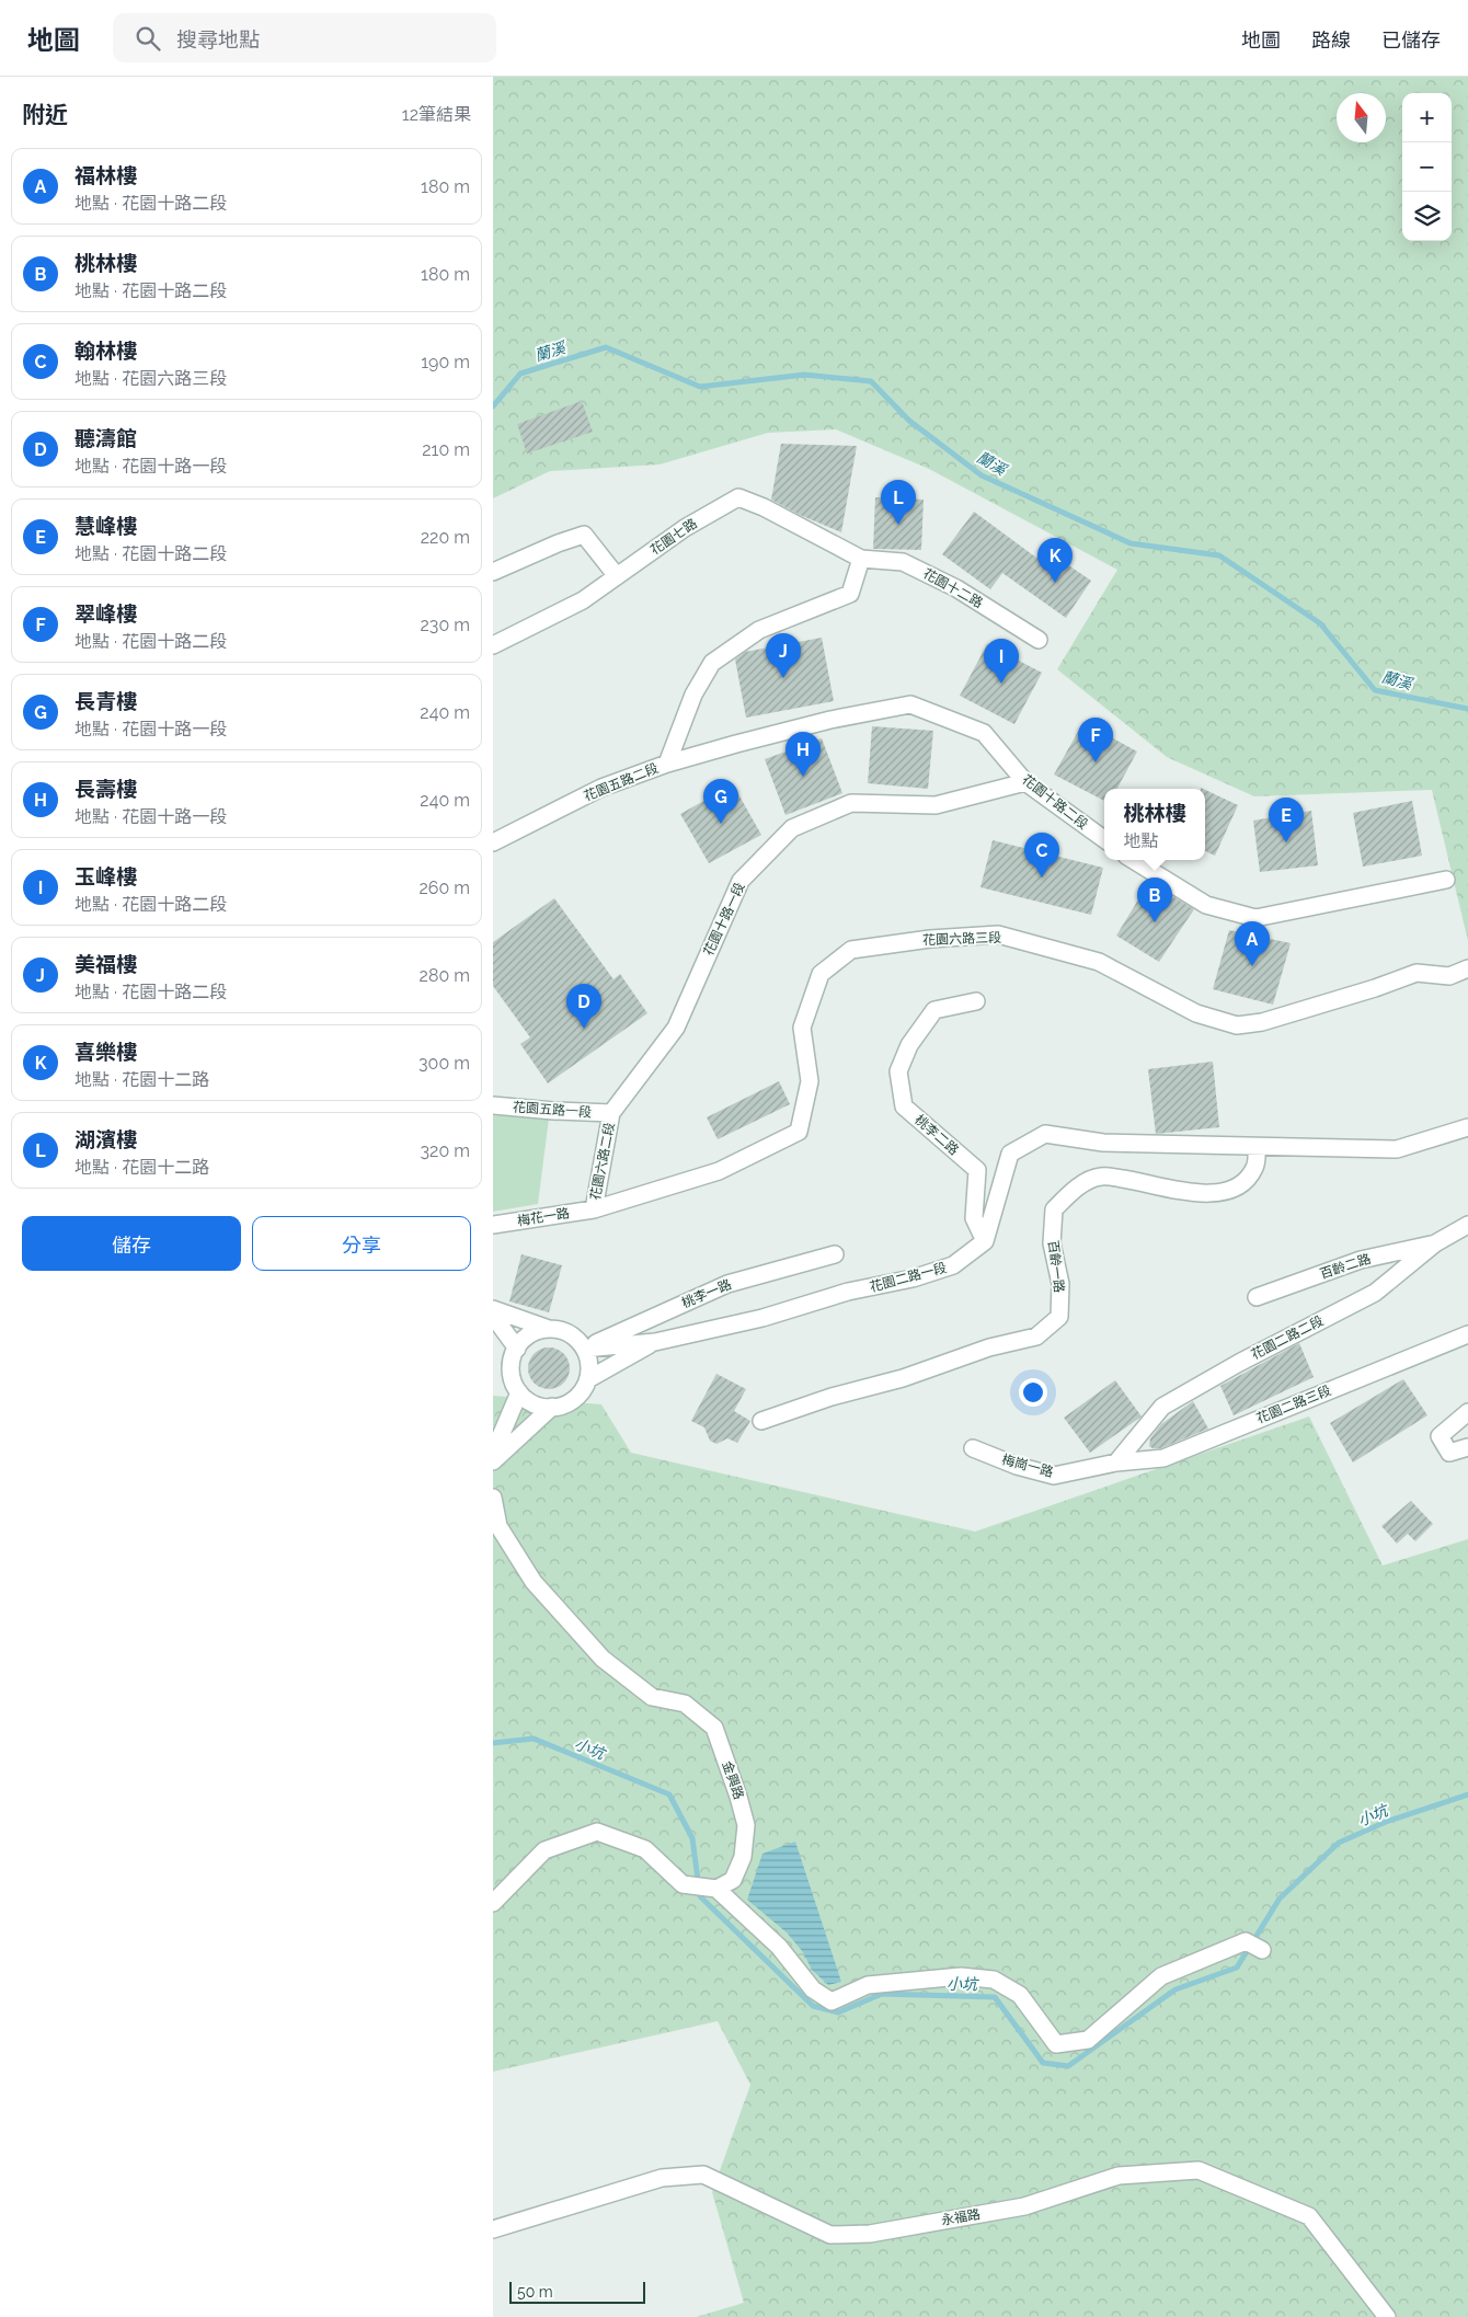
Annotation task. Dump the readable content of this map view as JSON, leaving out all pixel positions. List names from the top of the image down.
{
  "streets": {
    "street": [
      "花園七路",
      "花園十二路",
      "花園五路二段",
      "花園十路二段",
      "花園十路一段",
      "花園六路三段",
      "花園五路一段",
      "桃李二路",
      "花園六路二段",
      "梅花一路",
      "百齡一路",
      "百齡二路",
      "花園二路一段",
      "桃李一路",
      "花園二路二段",
      "花園二路三段",
      "梅崗一路",
      "金興路",
      "永福路"
    ]
  },
  "crossings": [
    ["花園七路", "花園十二路"],
    ["花園七路", "花園五路二段"],
    ["花園十二路", "花園五路二段"],
    ["花園五路二段", "花園十路二段"],
    ["花園十路二段", "花園十路一段"],
    ["花園十路一段", "花園五路一段"],
    ["花園十路一段", "花園六路二段"],
    ["花園六路三段", "花園六路二段"],
    ["花園六路三段", "梅花一路"],
    ["花園五路一段", "花園六路二段"],
    ["桃李二路", "花園二路一段"],
    ["花園六路二段", "梅花一路"],
    ["百齡二路", "花園二路二段"],
    ["花園二路一段", "桃李一路"],
    ["花園二路二段", "花園二路三段"],
    ["花園二路二段", "梅崗一路"],
    ["花園二路三段", "梅崗一路"]
  ],
  "water": ["蘭溪", "小坑"],
  "scale_bar": "50 m",
  "north": "top",
  "page": {
    "header": "地圖",
    "search": "搜尋地點",
    "nav": ["地圖", "路線", "已儲存"],
    "heading": ["附近", "12筆結果"],
    "map_buttons": ["+", "−"],
    "list": [
      {
        "mark": "A",
        "name": "福林樓",
        "note": "地點 · 花園十路二段",
        "value": "180 m"
      },
      {
        "mark": "B",
        "name": "桃林樓",
        "note": "地點 · 花園十路二段",
        "value": "180 m"
      },
      {
        "mark": "C",
        "name": "翰林樓",
        "note": "地點 · 花園六路三段",
        "value": "190 m"
      },
      {
        "mark": "D",
        "name": "聽濤館",
        "note": "地點 · 花園十路一段",
        "value": "210 m"
      },
      {
        "mark": "E",
        "name": "慧峰樓",
        "note": "地點 · 花園十路二段",
        "value": "220 m"
      },
      {
        "mark": "F",
        "name": "翠峰樓",
        "note": "地點 · 花園十路二段",
        "value": "230 m"
      },
      {
        "mark": "G",
        "name": "長青樓",
        "note": "地點 · 花園十路一段",
        "value": "240 m"
      },
      {
        "mark": "H",
        "name": "長壽樓",
        "note": "地點 · 花園十路一段",
        "value": "240 m"
      },
      {
        "mark": "I",
        "name": "玉峰樓",
        "note": "地點 · 花園十路二段",
        "value": "260 m"
      },
      {
        "mark": "J",
        "name": "美福樓",
        "note": "地點 · 花園十路二段",
        "value": "280 m"
      },
      {
        "mark": "K",
        "name": "喜樂樓",
        "note": "地點 · 花園十二路",
        "value": "300 m"
      },
      {
        "mark": "L",
        "name": "湖濱樓",
        "note": "地點 · 花園十二路",
        "value": "320 m"
      }
    ],
    "pins": [
      "L",
      "K",
      "J",
      "I",
      "F",
      "H",
      "G",
      "E",
      "C",
      "B",
      "A",
      "D"
    ],
    "popup": ["桃林樓", "地點"],
    "buttons": ["儲存", "分享"],
    "scale": "50 m"
  }
}
